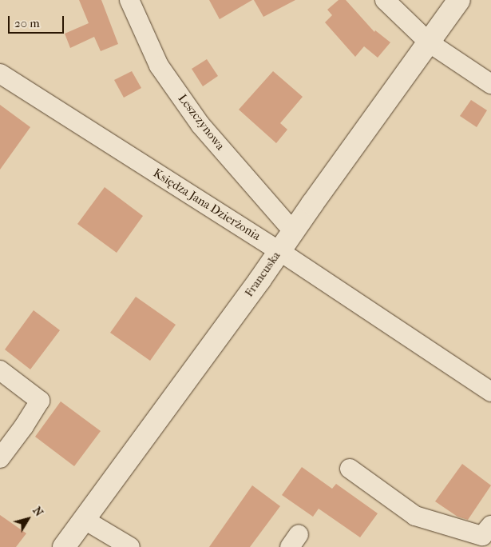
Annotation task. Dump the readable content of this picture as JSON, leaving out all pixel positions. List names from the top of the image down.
{
  "streets": {
    "street": ["Leszczynowa", "Księdza Jana Dzierżonia", "Francuska"]
  },
  "crossings": [
    ["Leszczynowa", "Francuska"],
    ["Księdza Jana Dzierżonia", "Francuska"]
  ],
  "scale_bar": "20 m",
  "north": "top right"
}
